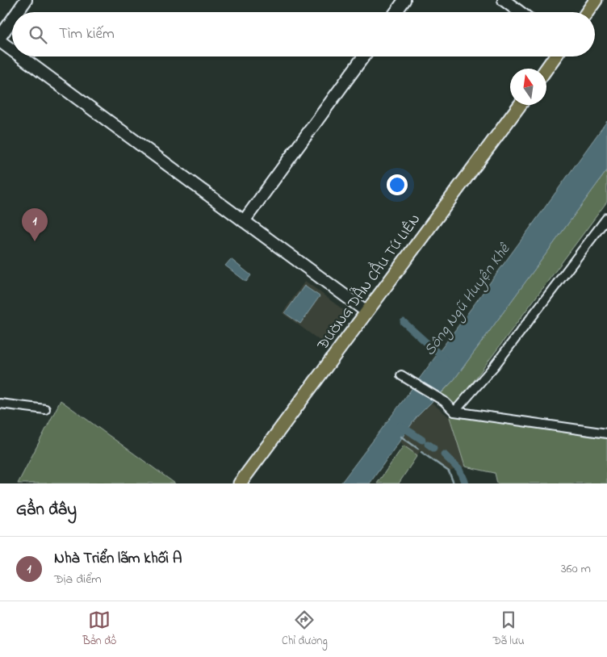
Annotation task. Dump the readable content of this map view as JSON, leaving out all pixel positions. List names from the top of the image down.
{
  "streets": {
    "main road": ["ĐƯỜNG DẪN CẦU TỨ LIÊN"]
  },
  "water": ["Sông Ngũ Huyện Khê"],
  "north": "top",
  "page": {
    "search": "Tìm kiếm",
    "pins": "1",
    "heading": "Gần đây",
    "list": [
      {
        "mark": "1",
        "name": "Nhà Triển lãm khối A",
        "note": "Địa điểm",
        "value": "360 m"
      }
    ],
    "nav": ["Bản đồ", "Chỉ đường", "Đã lưu"]
  }
}
